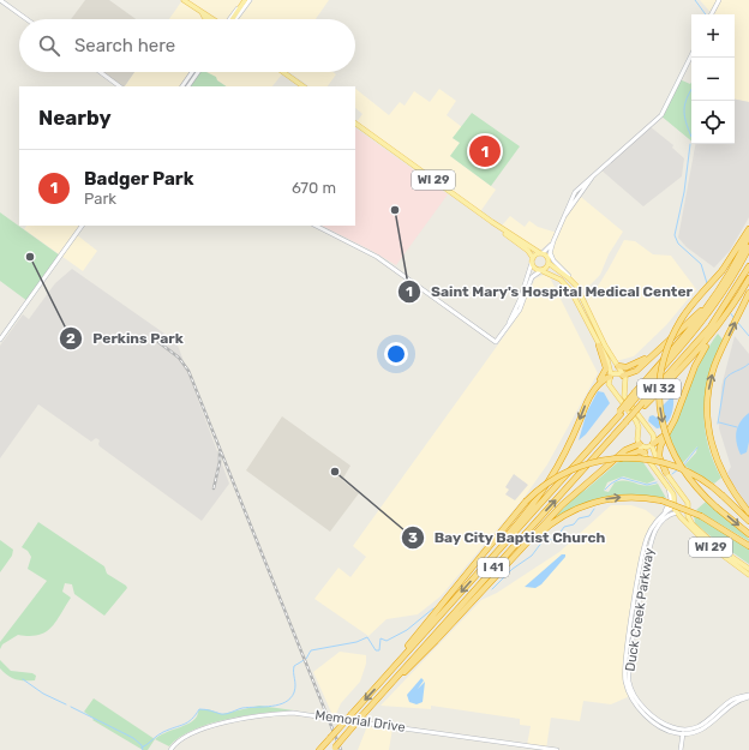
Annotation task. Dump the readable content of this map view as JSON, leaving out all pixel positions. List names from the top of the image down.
{
  "streets": {
    "highway": ["WI 32", "I 41"],
    "main road": ["WI 29"],
    "street": ["Duck Creek Parkway", "Memorial Drive"]
  },
  "crossings": [
    ["WI 29", "Duck Creek Parkway"]
  ],
  "places": ["Saint Mary's Hospital Medical Center", "Perkins Park", "Bay City Baptist Church"],
  "page": {
    "map_buttons": ["+", "−"],
    "search": "Search here",
    "heading": "Nearby",
    "pins": "1",
    "list": [
      {
        "mark": "1",
        "name": "Badger Park",
        "note": "Park",
        "value": "670 m"
      }
    ]
  }
}
